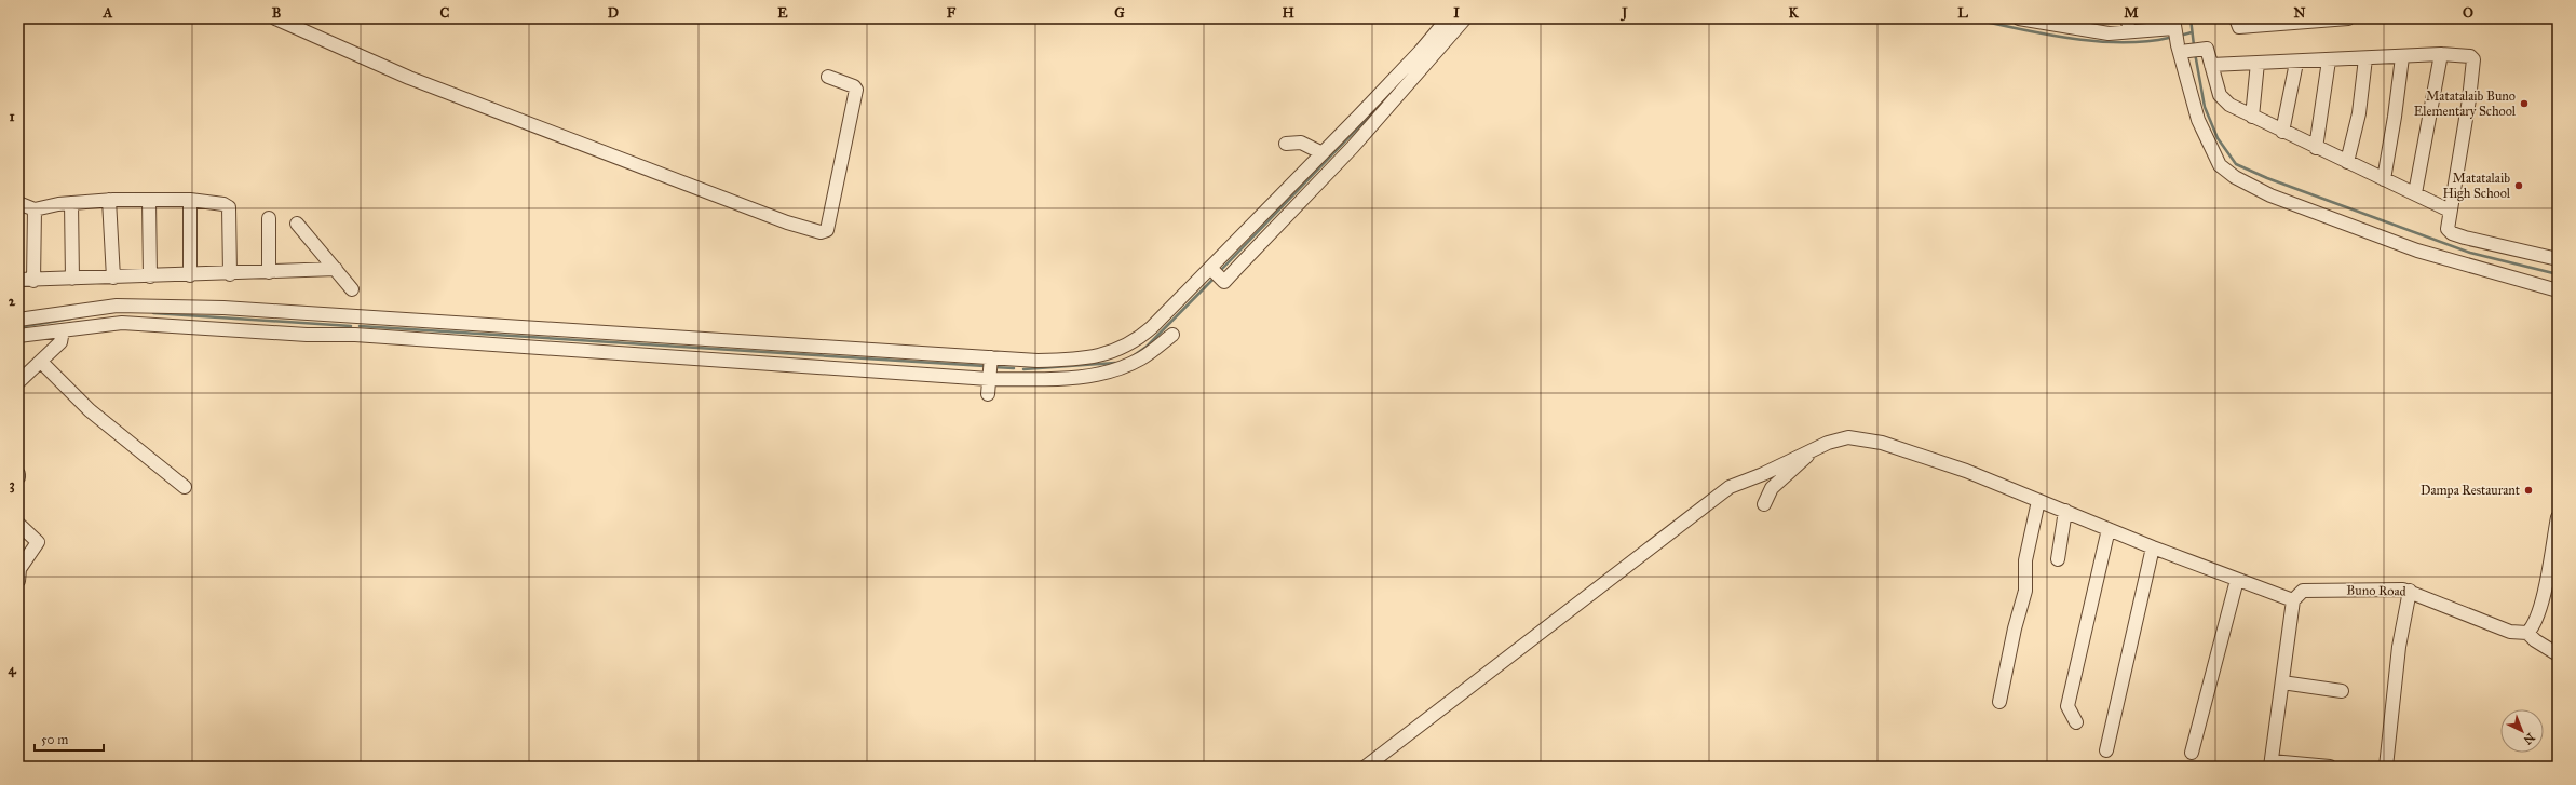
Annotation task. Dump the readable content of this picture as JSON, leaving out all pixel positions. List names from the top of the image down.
{
  "streets": {
    "street": ["Buno Road"]
  },
  "places": ["Matatalaib Buno Elementary School", "Matatalaib High School", "Dampa Restaurant"],
  "scale_bar": "50 m",
  "north": "bottom right",
  "grid": {
    "columns": [
      "A",
      "B",
      "C",
      "D",
      "E",
      "F",
      "G",
      "H",
      "I",
      "J",
      "K",
      "L",
      "M",
      "N",
      "O"
    ],
    "rows": [
      "1",
      "2",
      "3",
      "4"
    ]
  }
}
